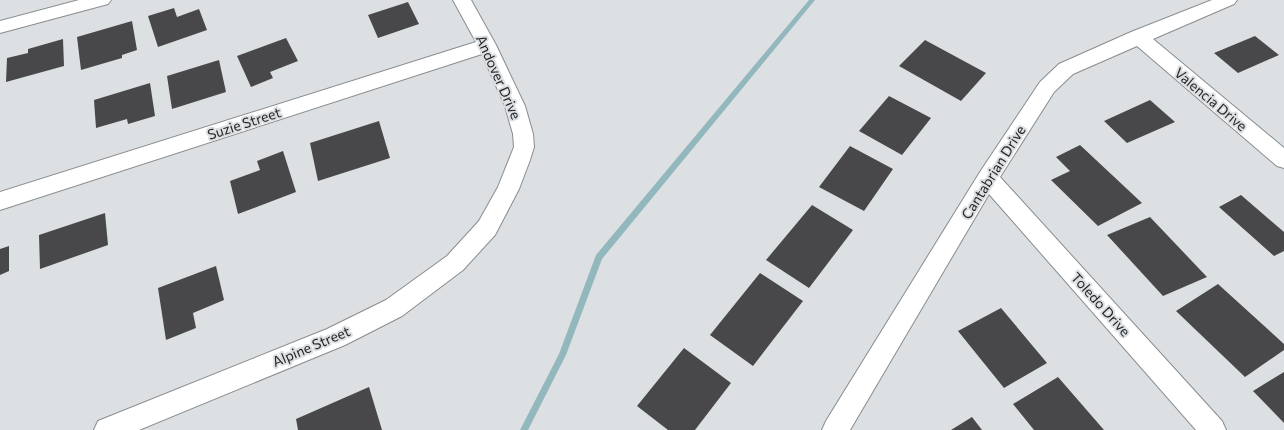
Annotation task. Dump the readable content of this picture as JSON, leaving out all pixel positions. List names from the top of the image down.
{
  "streets": {
    "street": [
      "Andover Drive",
      "Valencia Drive",
      "Suzie Street",
      "Cantabrian Drive",
      "Toledo Drive",
      "Alpine Street"
    ]
  },
  "crossings": [
    ["Andover Drive", "Suzie Street"],
    ["Andover Drive", "Alpine Street"],
    ["Valencia Drive", "Cantabrian Drive"],
    ["Cantabrian Drive", "Toledo Drive"]
  ]
}
